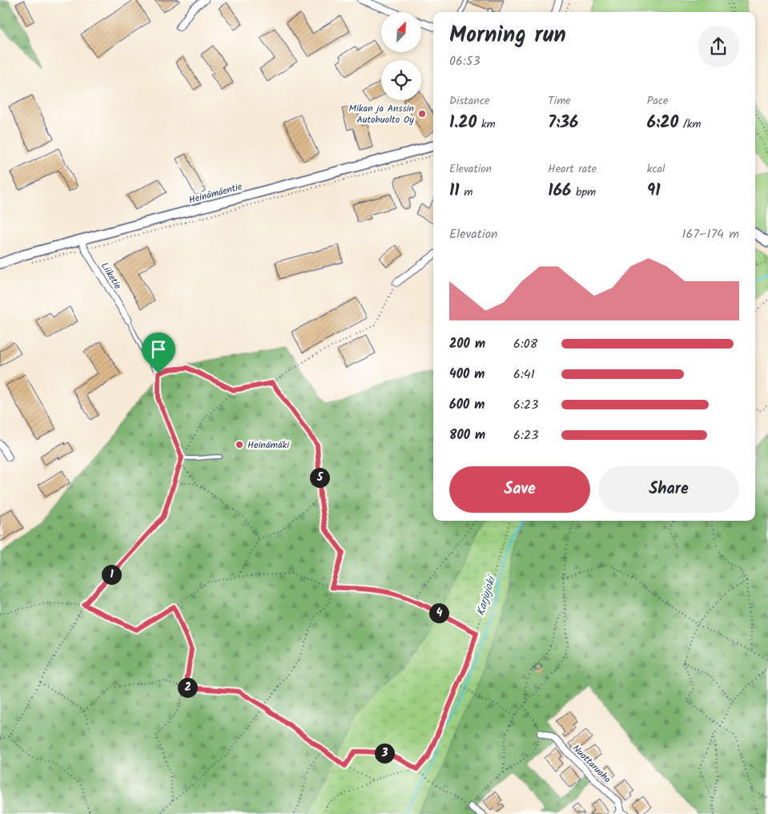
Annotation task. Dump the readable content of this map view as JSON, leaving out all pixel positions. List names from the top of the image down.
{
  "streets": {
    "street": ["Heinämäentie", "Liiketie", "Nuottaruoho"]
  },
  "crossings": [
    ["Heinämäentie", "Liiketie"]
  ],
  "water": ["Karjujoki"],
  "places": ["Mikan ja Anssin Autohuolto Oy", "Heinämäki"],
  "north": "top right",
  "page": {
    "heading": ["Morning run", "06:53"],
    "stats": [
      ["Distance", "1.20 km"],
      ["Time", "7:36"],
      ["Pace", "6:20 /km"],
      ["Elevation", "11 m"],
      ["Heart rate", "166 bpm"],
      ["kcal", "91"]
    ],
    "chart": ["Elevation", "167–174 m"],
    "list": [
      {
        "name": "200 m",
        "note": "6:08"
      },
      {
        "name": "400 m",
        "note": "6:41"
      },
      {
        "name": "600 m",
        "note": "6:23"
      },
      {
        "name": "800 m",
        "note": "6:23"
      }
    ],
    "buttons": ["Save", "Share"],
    "pins": [
      "5",
      "1",
      "4",
      "2",
      "3"
    ]
  }
}
